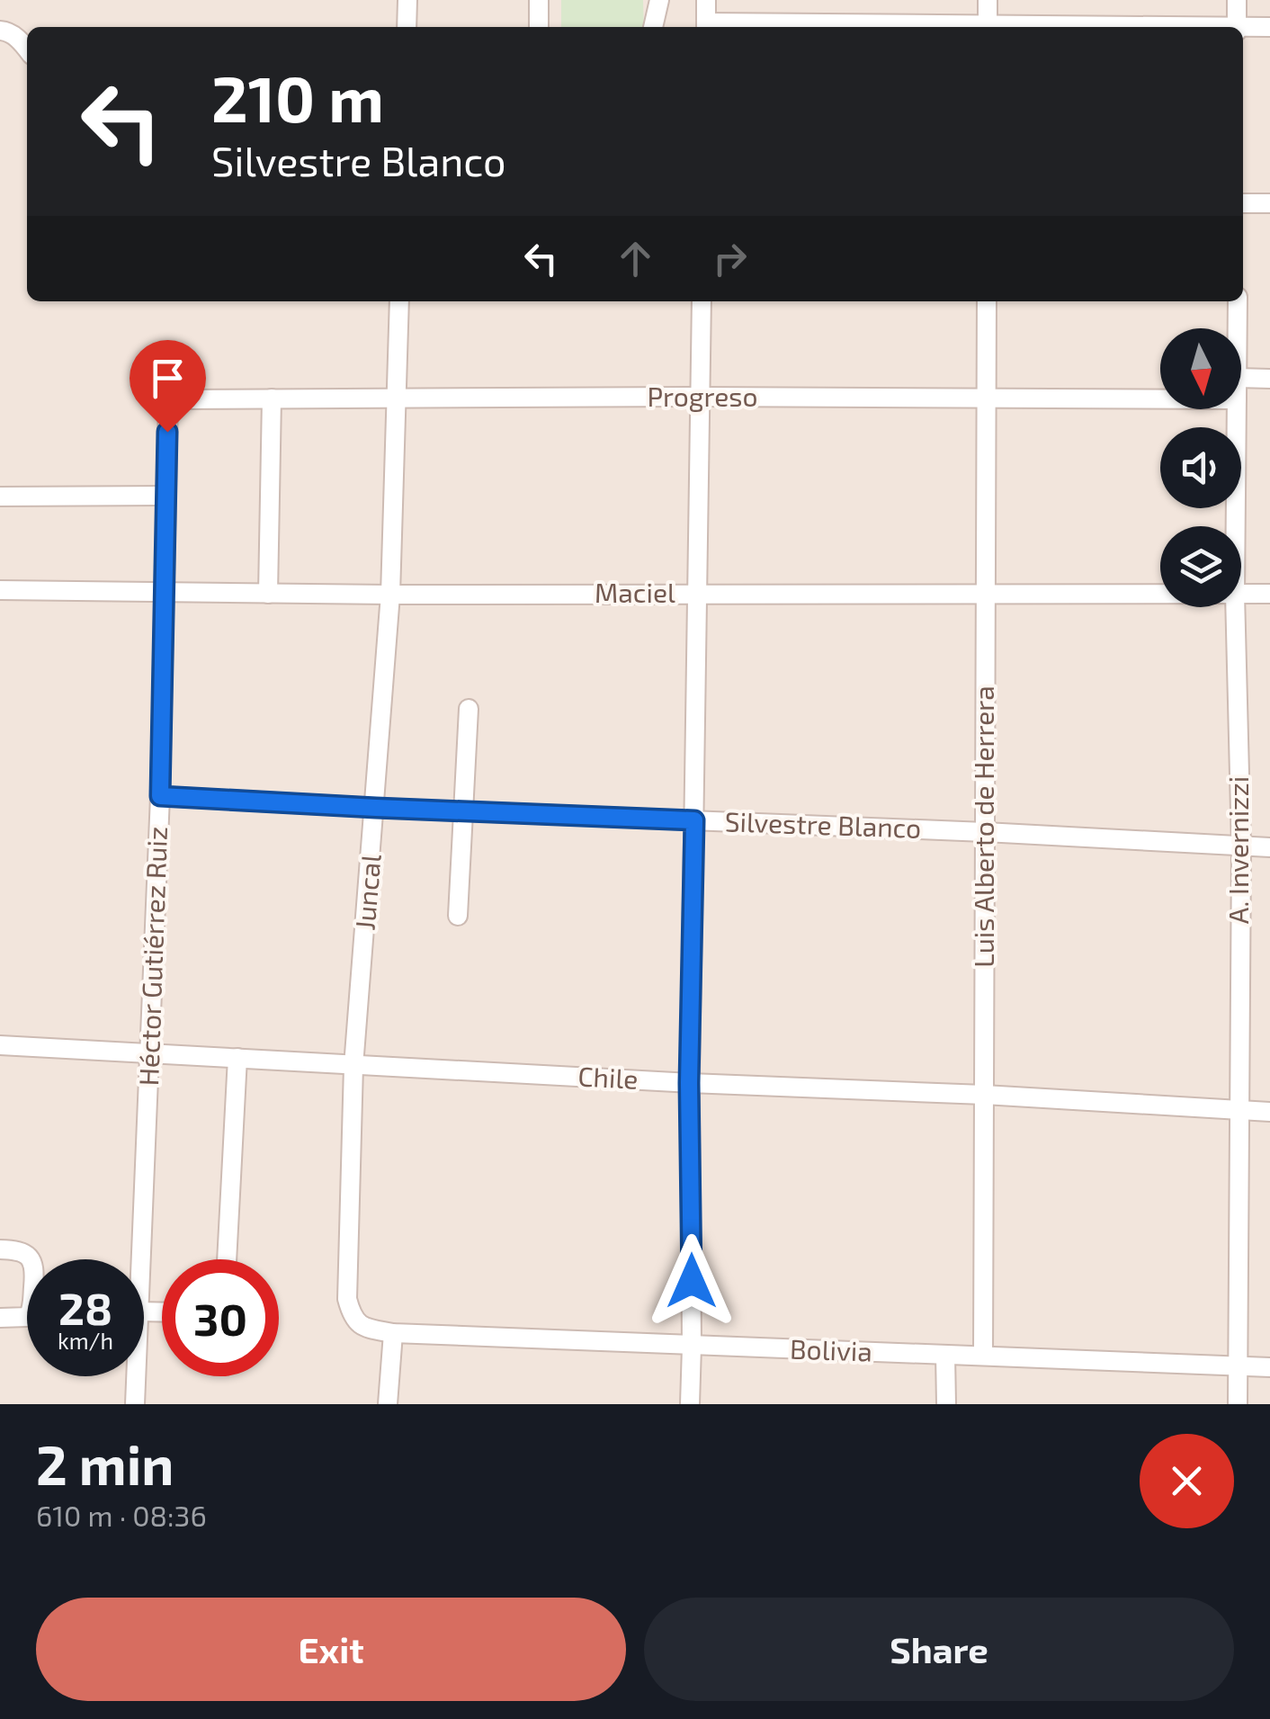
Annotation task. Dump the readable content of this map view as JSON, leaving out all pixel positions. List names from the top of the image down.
{
  "streets": {
    "street": [
      "Progreso",
      "Maciel",
      "Silvestre Blanco",
      "Luis Alberto de Herrera",
      "A. Invernizzi",
      "Juncal",
      "Héctor Gutiérrez Ruiz",
      "Chile",
      "Bolivia"
    ]
  },
  "crossings": [
    ["Progreso", "Luis Alberto de Herrera"],
    ["Progreso", "Juncal"],
    ["Progreso", "Héctor Gutiérrez Ruiz"],
    ["Maciel", "Luis Alberto de Herrera"],
    ["Maciel", "Juncal"],
    ["Maciel", "Héctor Gutiérrez Ruiz"],
    ["Silvestre Blanco", "Luis Alberto de Herrera"],
    ["Silvestre Blanco", "A. Invernizzi"],
    ["Silvestre Blanco", "Juncal"],
    ["Silvestre Blanco", "Héctor Gutiérrez Ruiz"],
    ["Luis Alberto de Herrera", "Chile"],
    ["Luis Alberto de Herrera", "Bolivia"],
    ["A. Invernizzi", "Chile"],
    ["A. Invernizzi", "Bolivia"],
    ["Juncal", "Chile"],
    ["Juncal", "Bolivia"],
    ["Héctor Gutiérrez Ruiz", "Chile"]
  ],
  "north": "bottom",
  "page": {
    "turn": ["210 m", "Silvestre Blanco"],
    "speed": "28 km/h",
    "limit": "30",
    "heading": ["2 min", "610 m · 08:36"],
    "buttons": ["Exit", "Share"]
  }
}
